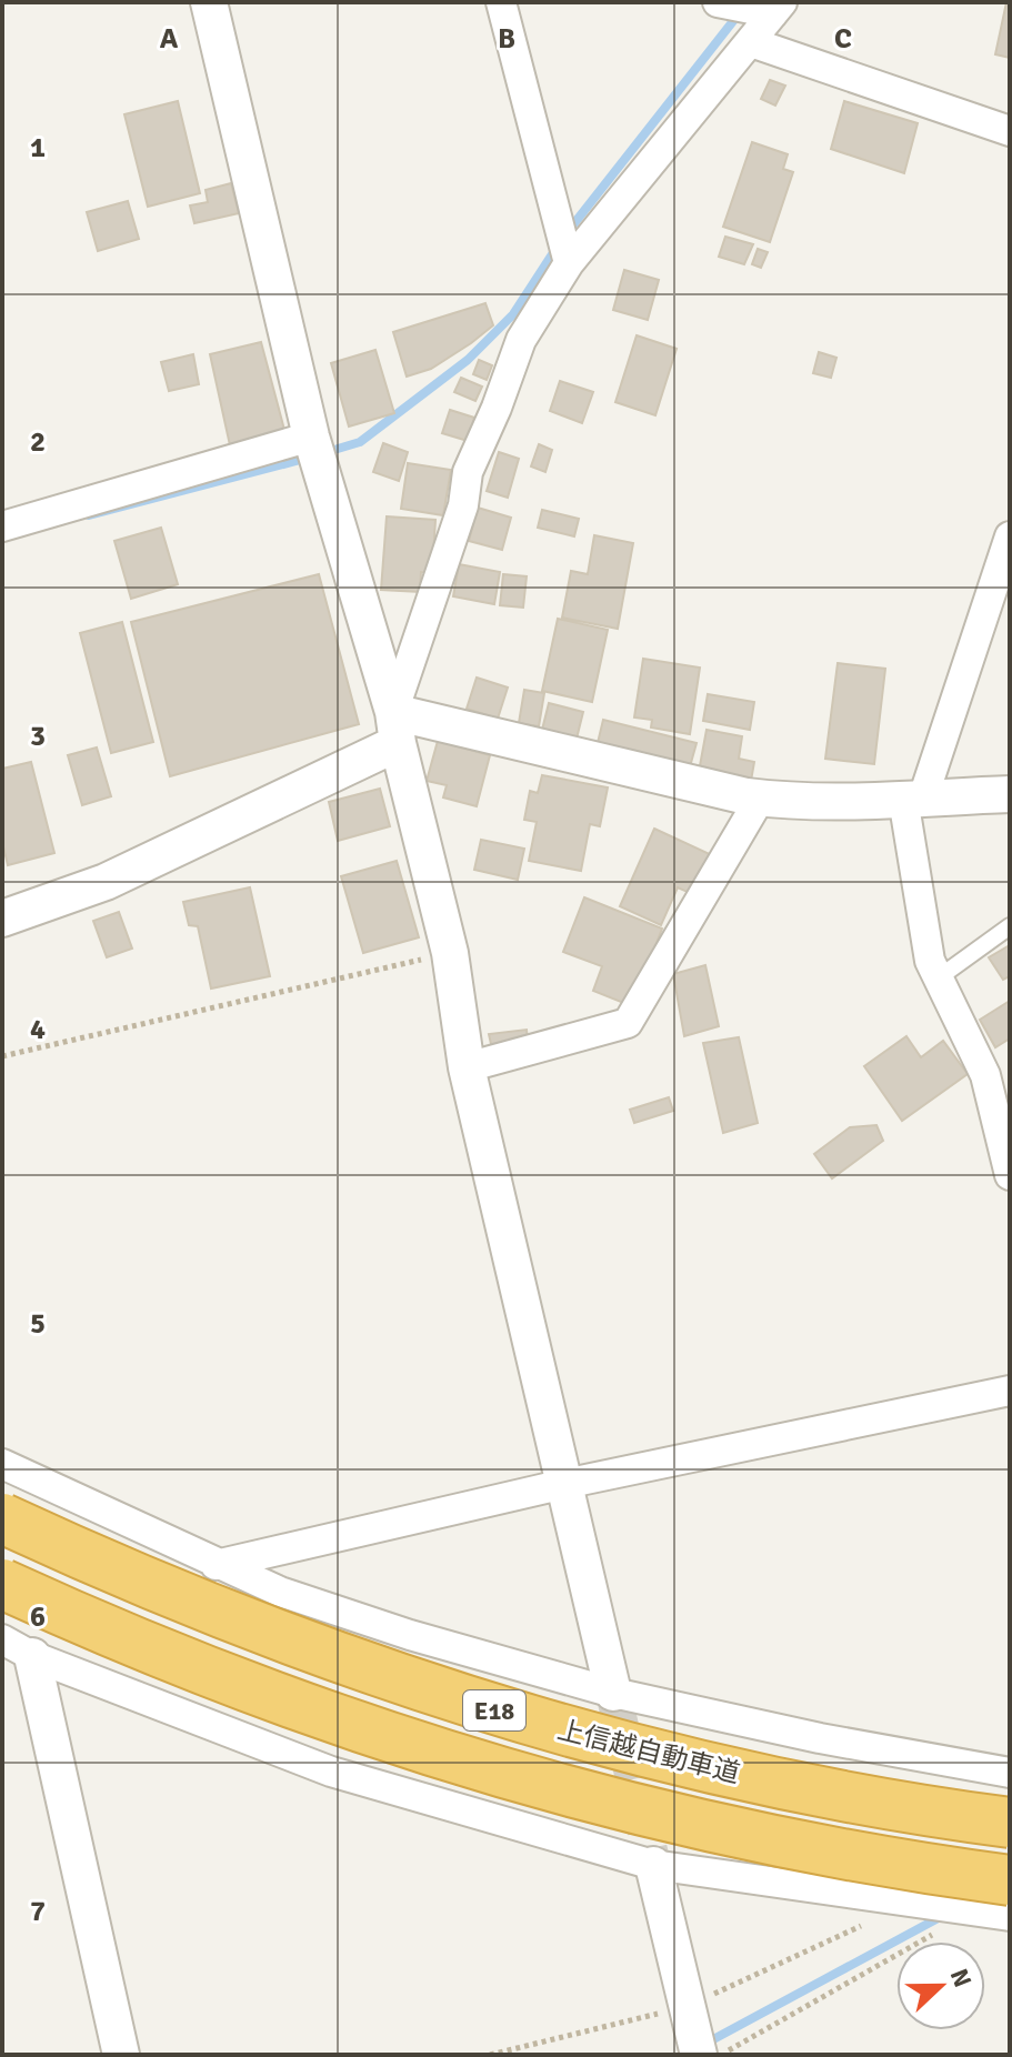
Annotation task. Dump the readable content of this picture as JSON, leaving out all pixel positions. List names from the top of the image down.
{
  "streets": {
    "highway": ["E18", "上信越自動車道"]
  },
  "north": "right",
  "grid": {
    "columns": ["A", "B", "C"],
    "rows": [
      "1",
      "2",
      "3",
      "4",
      "5",
      "6",
      "7"
    ]
  }
}
